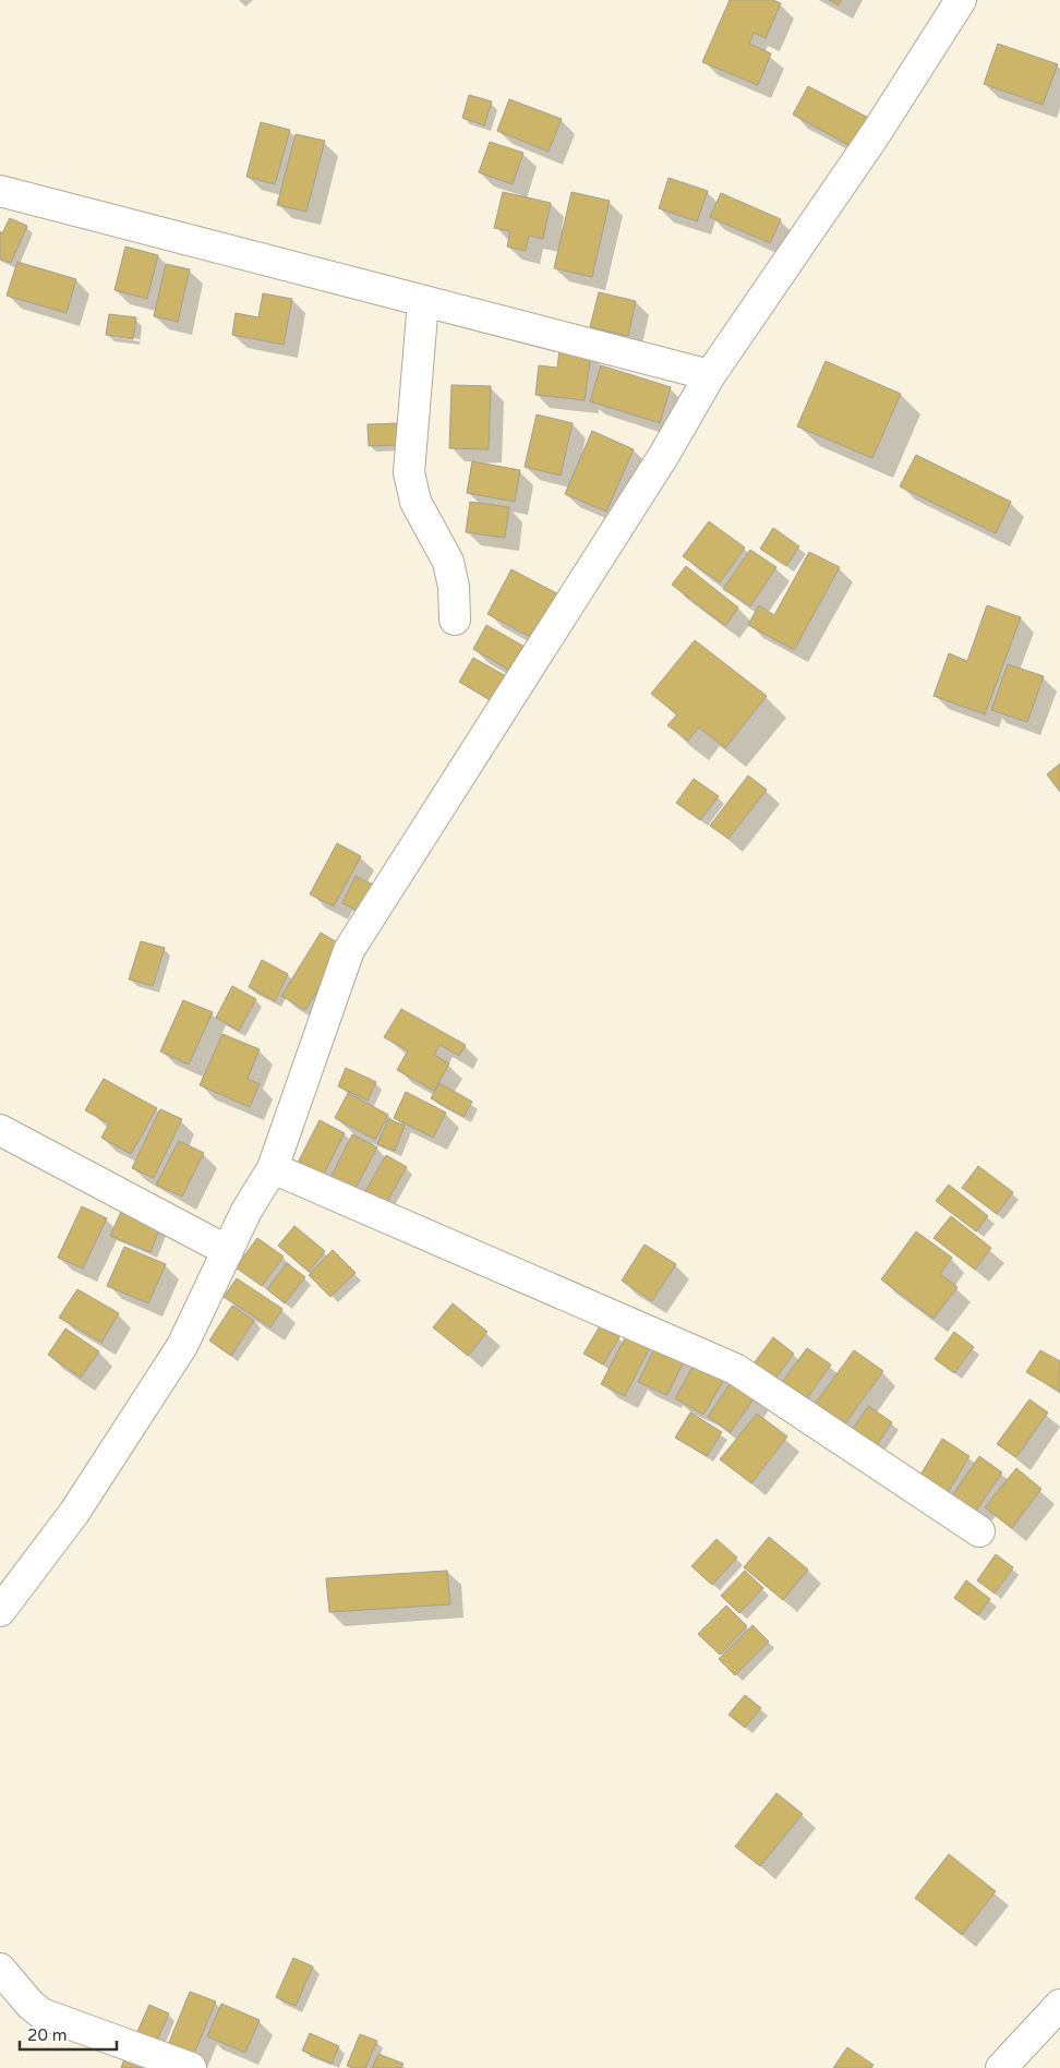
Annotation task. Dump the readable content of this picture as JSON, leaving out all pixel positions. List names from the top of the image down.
{
  "scale_bar": "20 m"
}
